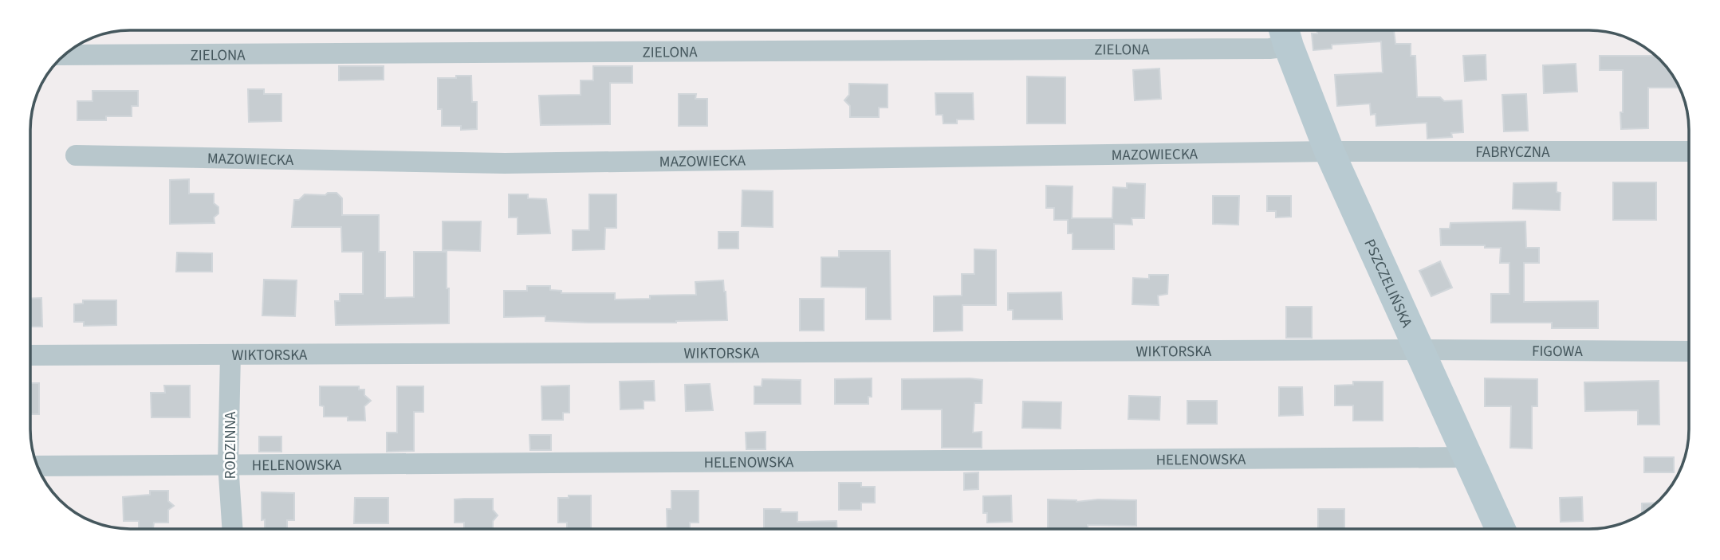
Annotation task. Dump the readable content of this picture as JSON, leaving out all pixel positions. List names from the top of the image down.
{
  "streets": {
    "main road": ["PSZCZELIŃSKA"],
    "street": [
      "ZIELONA",
      "FABRYCZNA",
      "MAZOWIECKA",
      "WIKTORSKA",
      "FIGOWA",
      "RODZINNA",
      "HELENOWSKA"
    ]
  },
  "crossings": [
    ["ZIELONA", "PSZCZELIŃSKA"],
    ["FABRYCZNA", "MAZOWIECKA"],
    ["FABRYCZNA", "PSZCZELIŃSKA"],
    ["MAZOWIECKA", "PSZCZELIŃSKA"],
    ["PSZCZELIŃSKA", "WIKTORSKA"],
    ["PSZCZELIŃSKA", "FIGOWA"],
    ["PSZCZELIŃSKA", "HELENOWSKA"],
    ["WIKTORSKA", "FIGOWA"],
    ["WIKTORSKA", "RODZINNA"],
    ["RODZINNA", "HELENOWSKA"]
  ]
}
